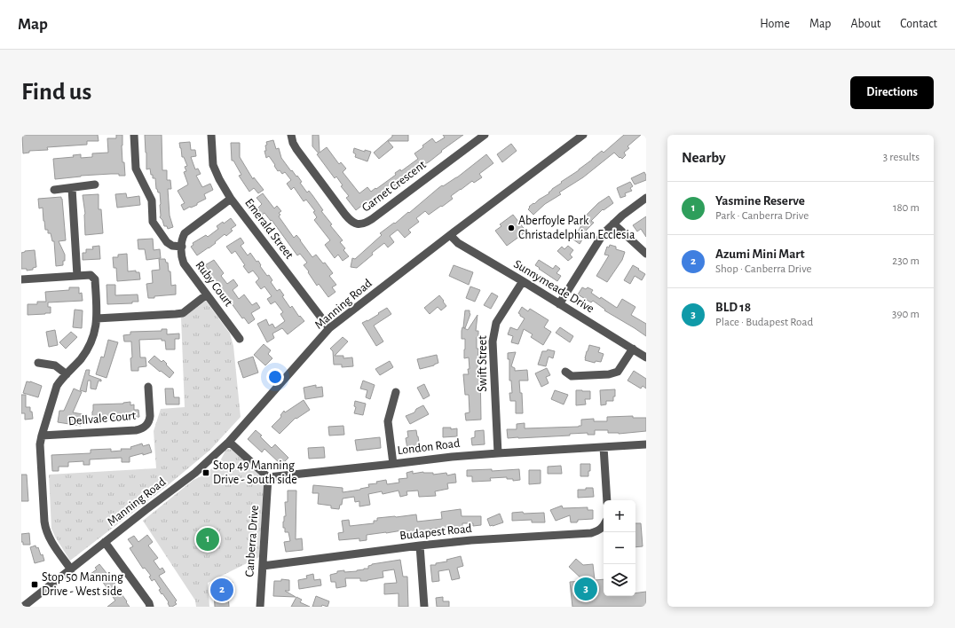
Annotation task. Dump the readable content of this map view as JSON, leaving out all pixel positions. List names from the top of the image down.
{
  "streets": {
    "street": [
      "Garnet Crescent",
      "Emerald Street",
      "Ruby Court",
      "Sunnymeade Drive",
      "Manning Road",
      "Swift Street",
      "Dellvale Court",
      "London Road",
      "Budapest Road",
      "Canberra Drive"
    ]
  },
  "crossings": [
    ["Emerald Street", "Ruby Court"],
    ["Emerald Street", "Manning Road"],
    ["Sunnymeade Drive", "Manning Road"],
    ["Sunnymeade Drive", "Swift Street"],
    ["Swift Street", "London Road"],
    ["London Road", "Canberra Drive"],
    ["Budapest Road", "Canberra Drive"]
  ],
  "places": {
    "other": ["Aberfoyle Park Christadelphian Ecclesia"],
    "transit": ["Stop 49 Manning Drive - South side", "Stop 50 Manning Drive - West side"]
  },
  "page": {
    "header": "Map",
    "nav": [
      "Home",
      "Map",
      "About",
      "Contact"
    ],
    "buttons": "Directions",
    "title": "Find us",
    "heading": ["Nearby", "3 results"],
    "list": [
      {
        "mark": "1",
        "name": "Yasmine Reserve",
        "note": "Park · Canberra Drive",
        "value": "180 m"
      },
      {
        "mark": "2",
        "name": "Azumi Mini Mart",
        "note": "Shop · Canberra Drive",
        "value": "230 m"
      },
      {
        "mark": "3",
        "name": "BLD 18",
        "note": "Place · Budapest Road",
        "value": "390 m"
      }
    ],
    "map_buttons": ["+", "−"],
    "pins": ["1", "3", "2"]
  }
}
